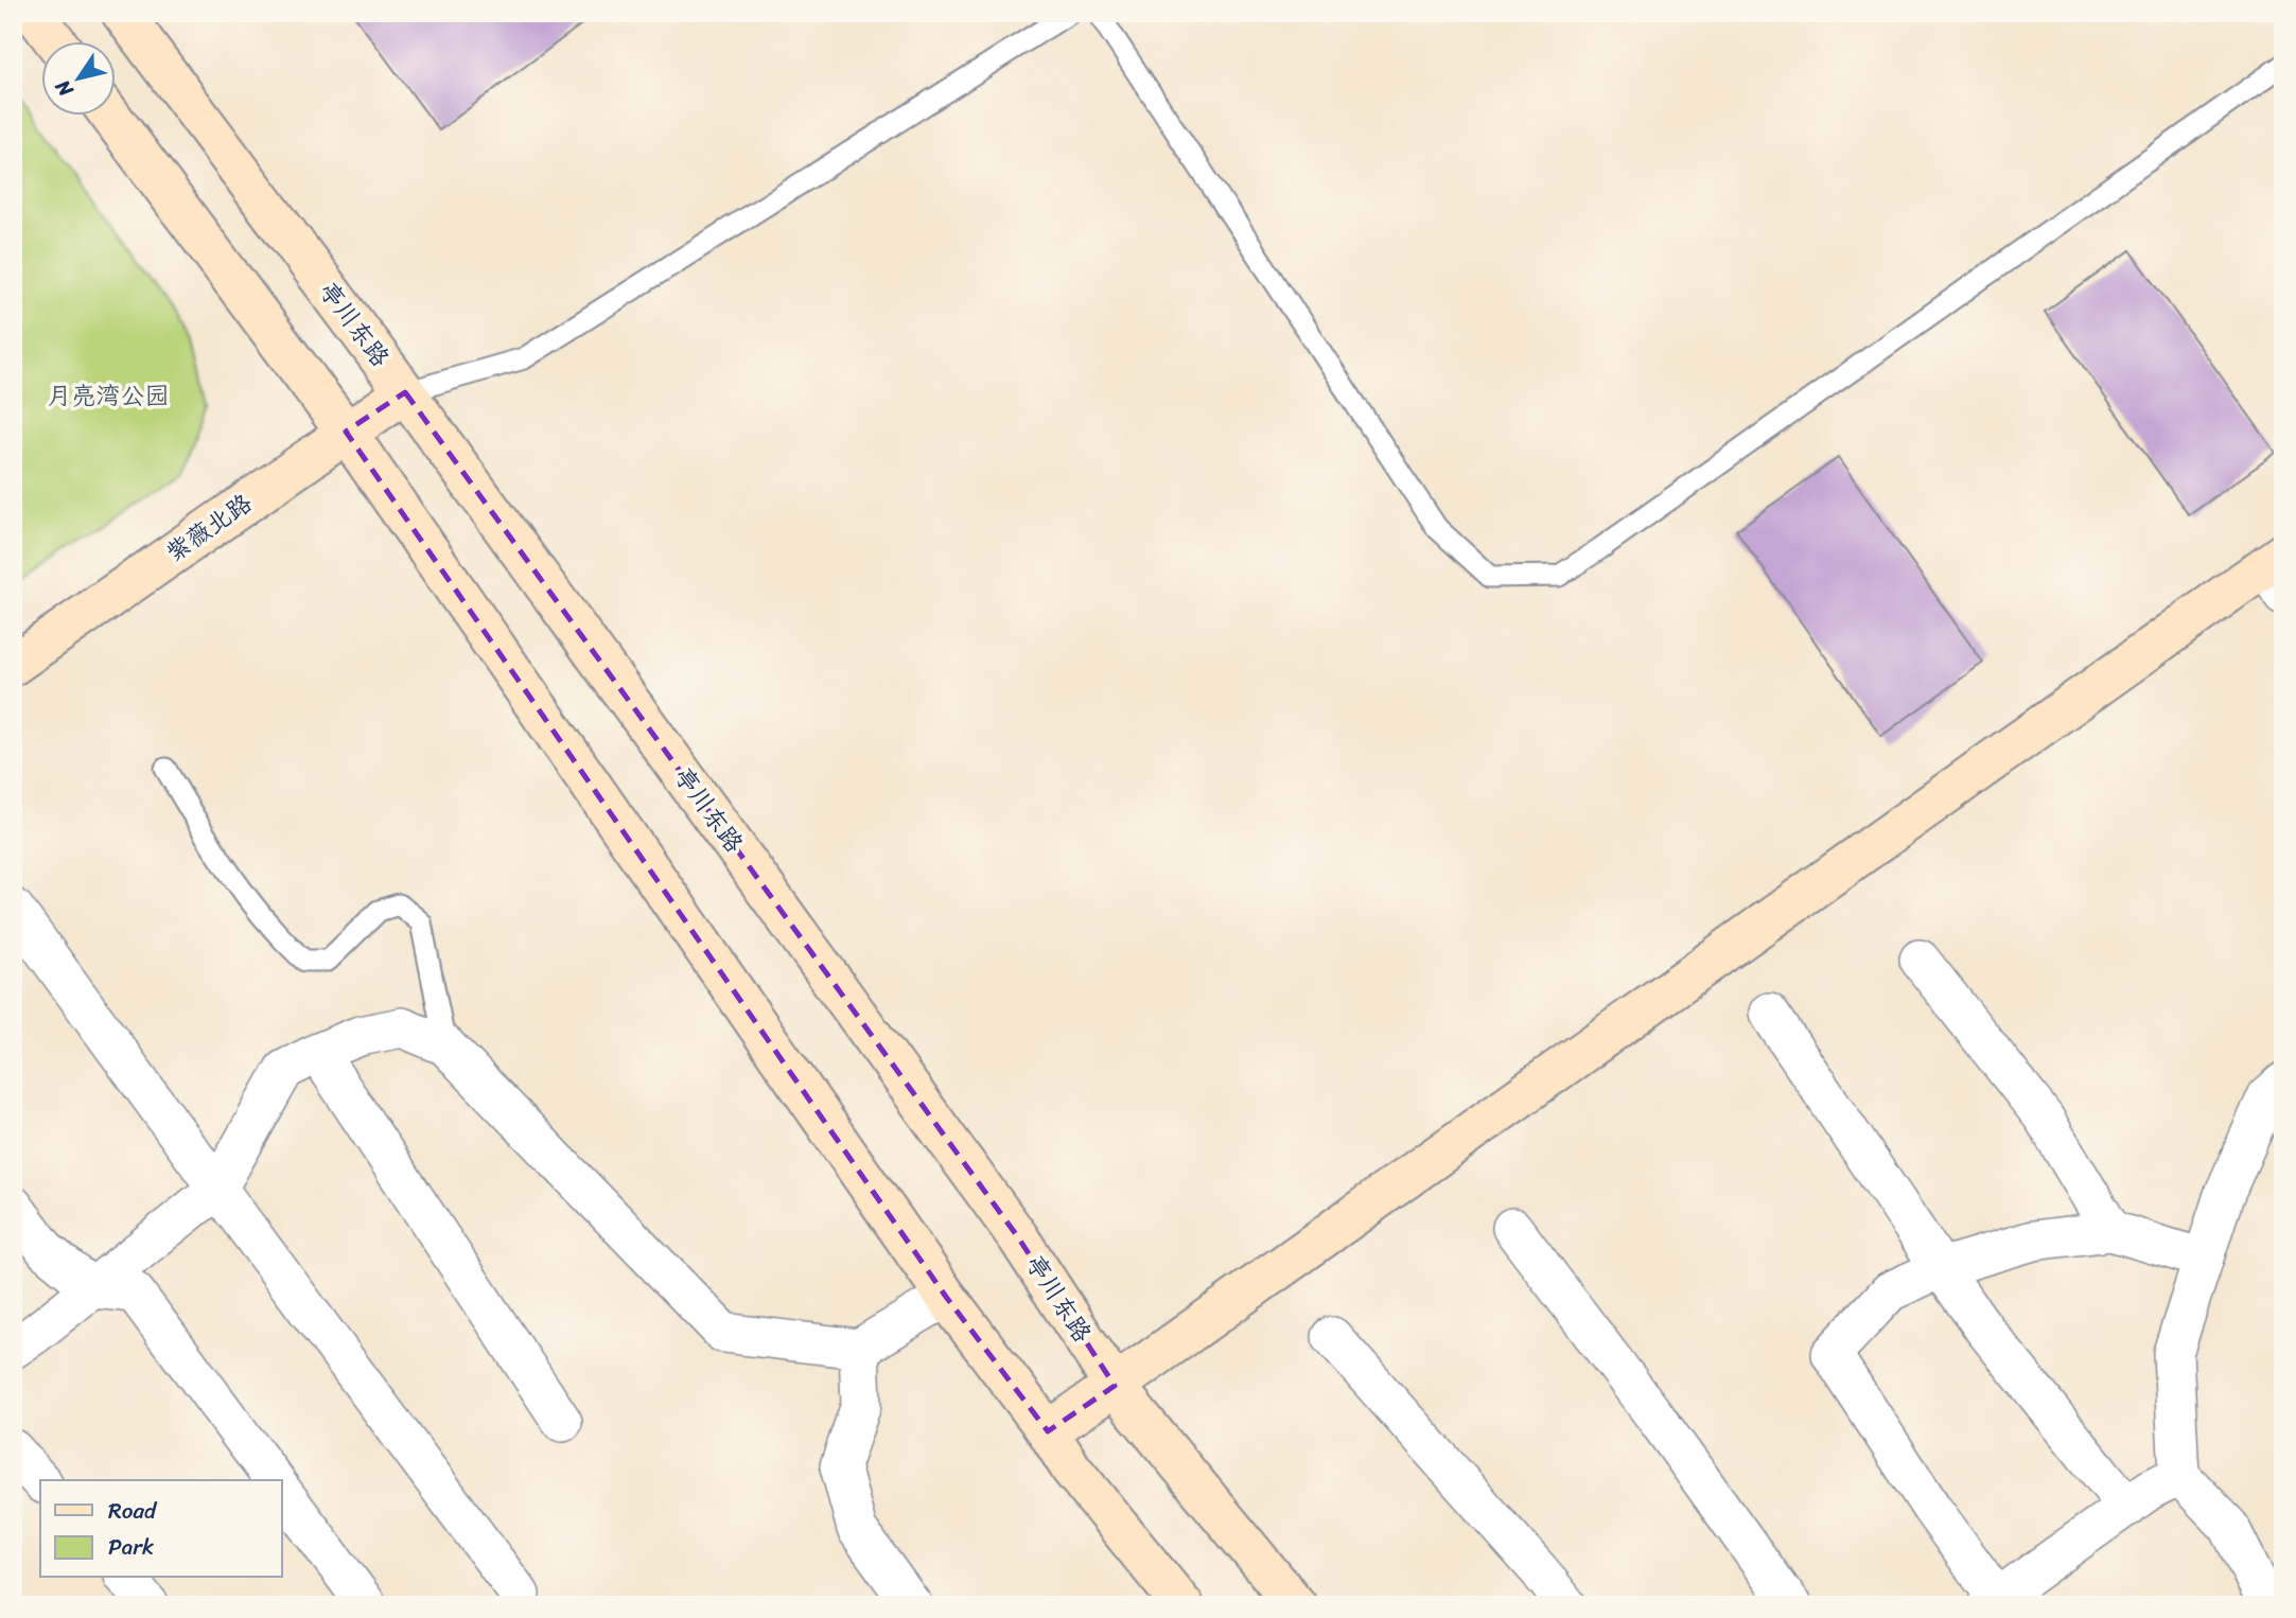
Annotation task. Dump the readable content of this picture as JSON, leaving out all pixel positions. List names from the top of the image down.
{
  "streets": {
    "main road": ["亭川东路", "紫薇北路"]
  },
  "crossings": [
    ["亭川东路", "紫薇北路"]
  ],
  "parks": ["月亮湾公园"],
  "legend": ["Road", "Park"],
  "north": "bottom left"
}
